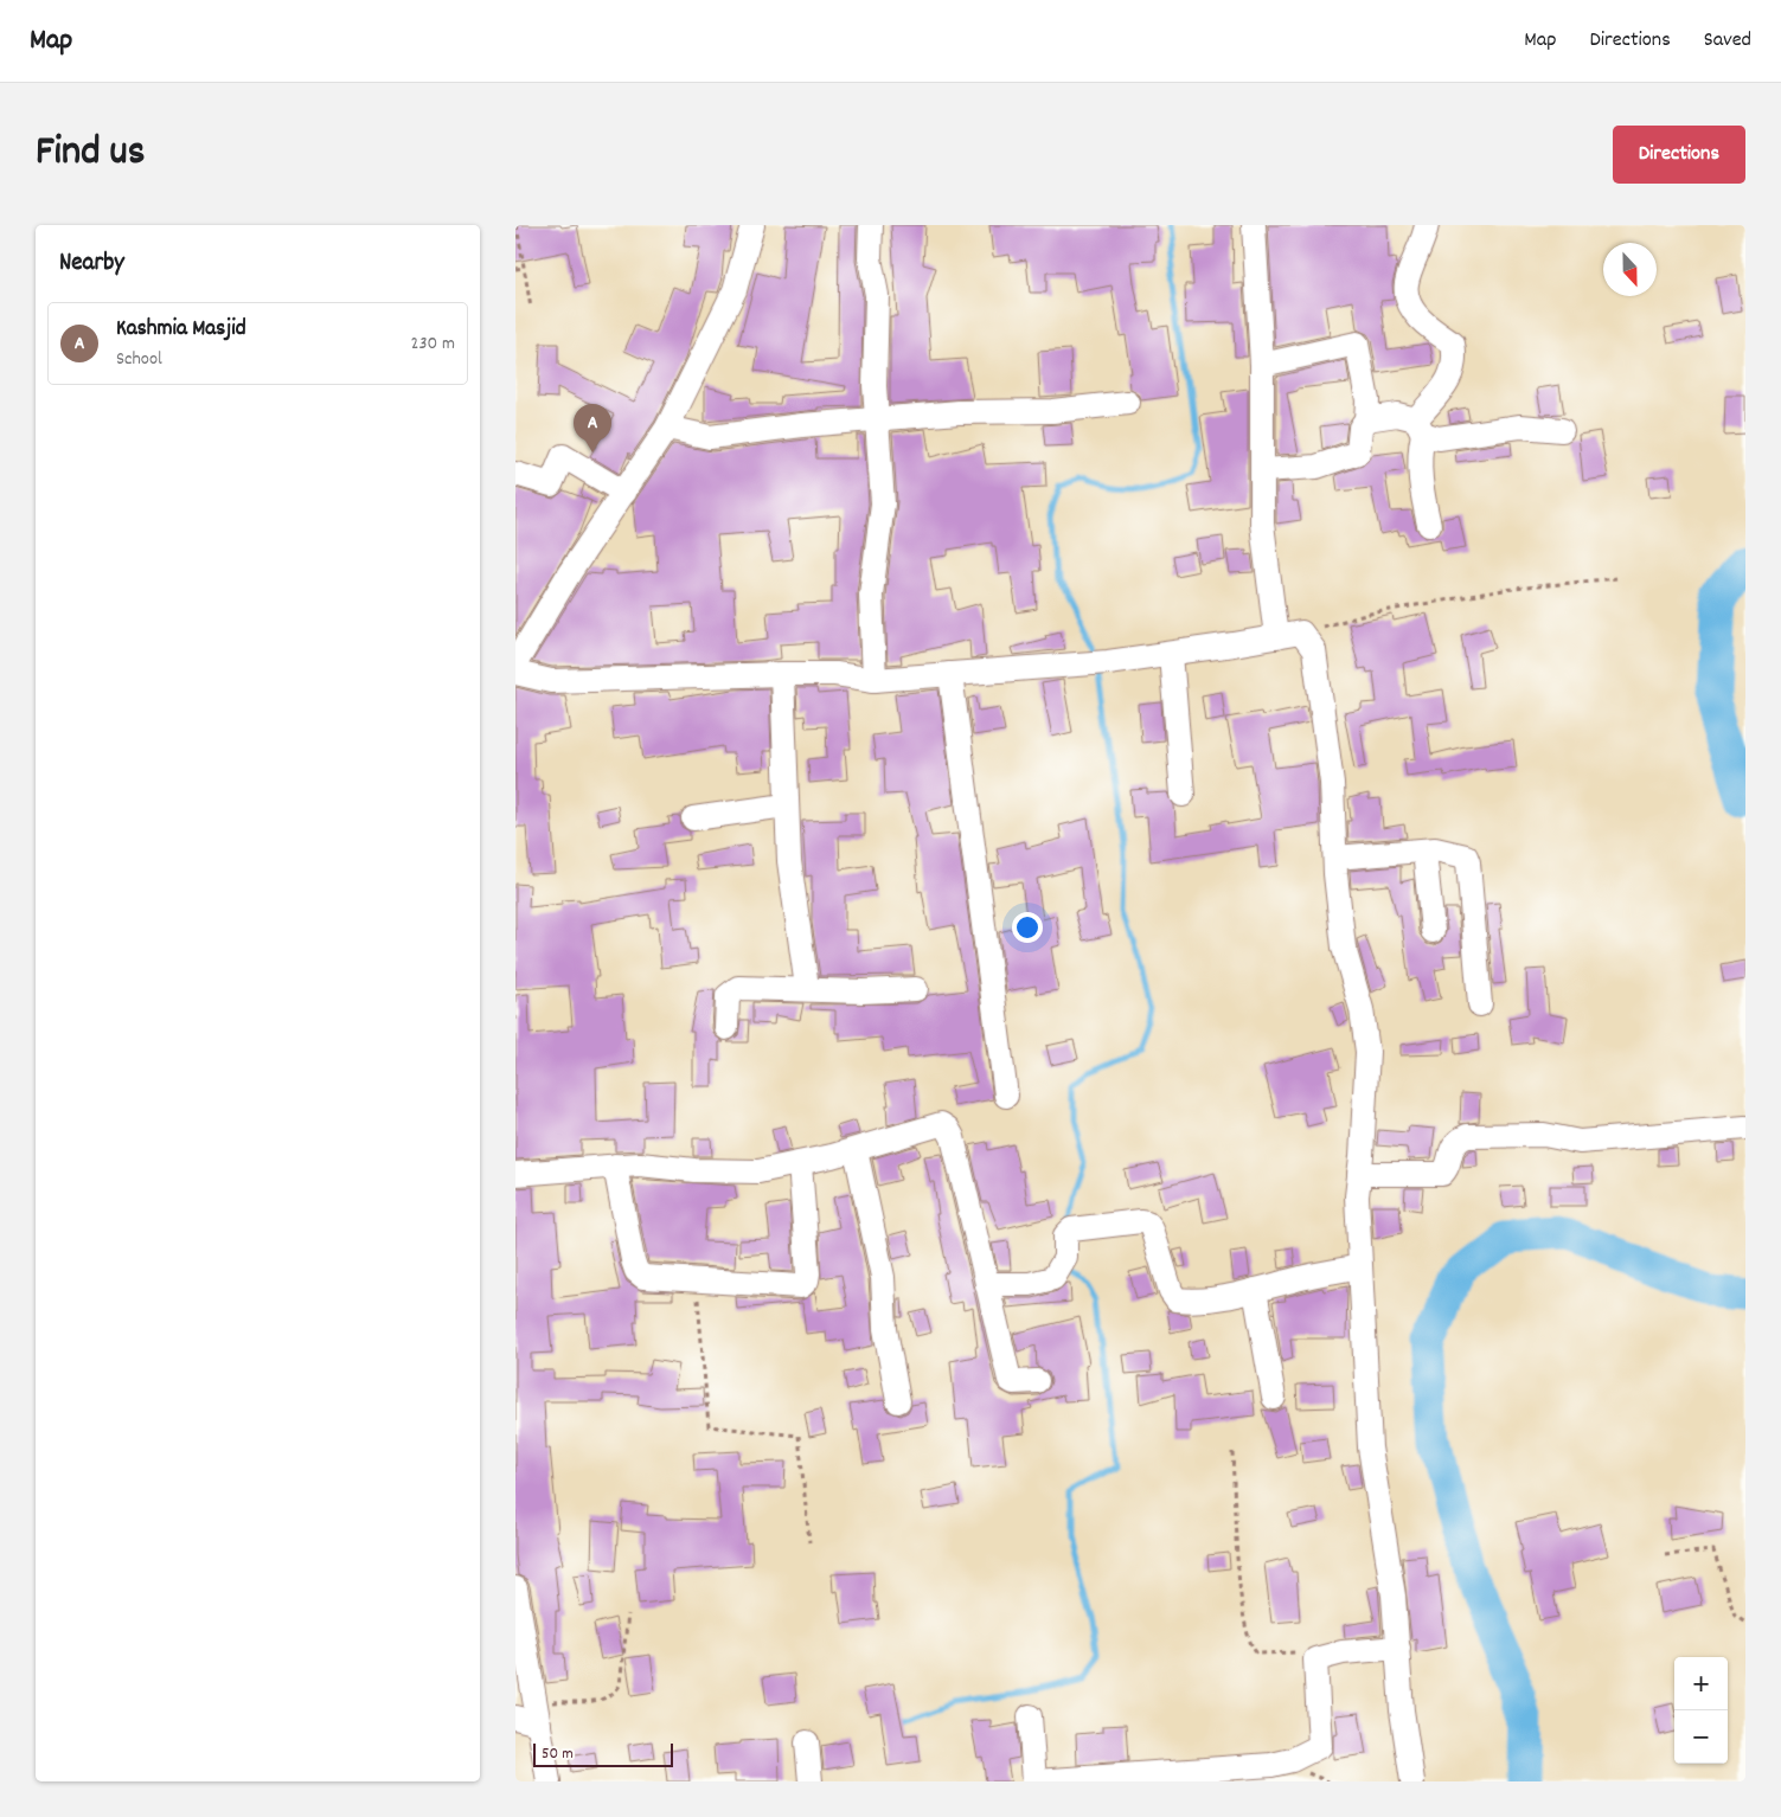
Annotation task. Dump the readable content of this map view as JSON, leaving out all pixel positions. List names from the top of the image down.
{
  "scale_bar": "50 m",
  "north": "bottom",
  "page": {
    "header": "Map",
    "nav": ["Map", "Directions", "Saved"],
    "title": "Find us",
    "buttons": "Directions",
    "heading": "Nearby",
    "list": [
      {
        "mark": "A",
        "name": "Kashmia Masjid",
        "note": "School",
        "value": "230 m"
      }
    ],
    "pins": "A",
    "map_buttons": ["+", "−"],
    "scale": "50 m"
  }
}
